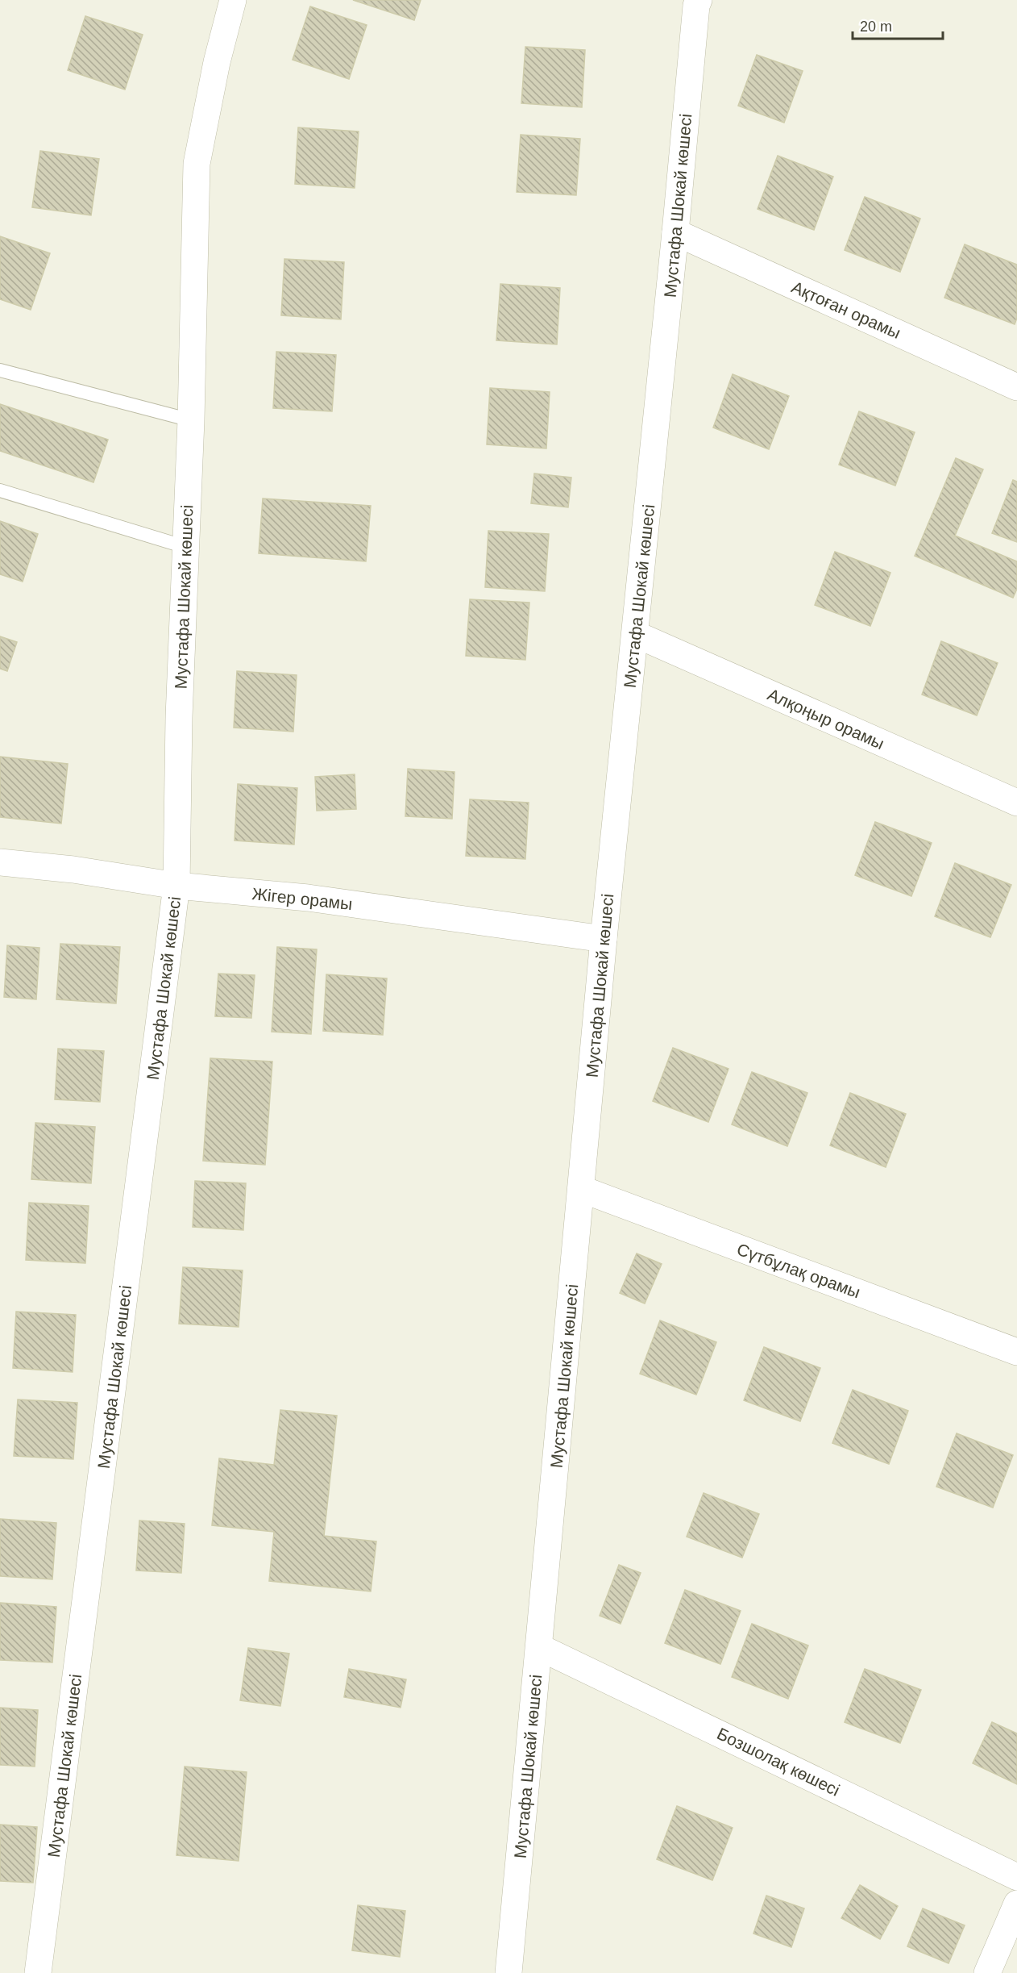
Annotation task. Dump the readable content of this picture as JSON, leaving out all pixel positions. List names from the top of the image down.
{
  "streets": {
    "street": [
      "Мустафа Шокай көшесі",
      "Ақтоған орамы",
      "Алқоңыр орамы",
      "Жігер орамы",
      "Cүтбұлақ орамы",
      "Бозшолақ көшесі"
    ]
  },
  "crossings": [
    ["Мустафа Шокай көшесі", "Ақтоған орамы"],
    ["Мустафа Шокай көшесі", "Алқоңыр орамы"],
    ["Мустафа Шокай көшесі", "Жігер орамы"],
    ["Мустафа Шокай көшесі", "Cүтбұлақ орамы"],
    ["Мустафа Шокай көшесі", "Бозшолақ көшесі"]
  ],
  "scale_bar": "20 m"
}
